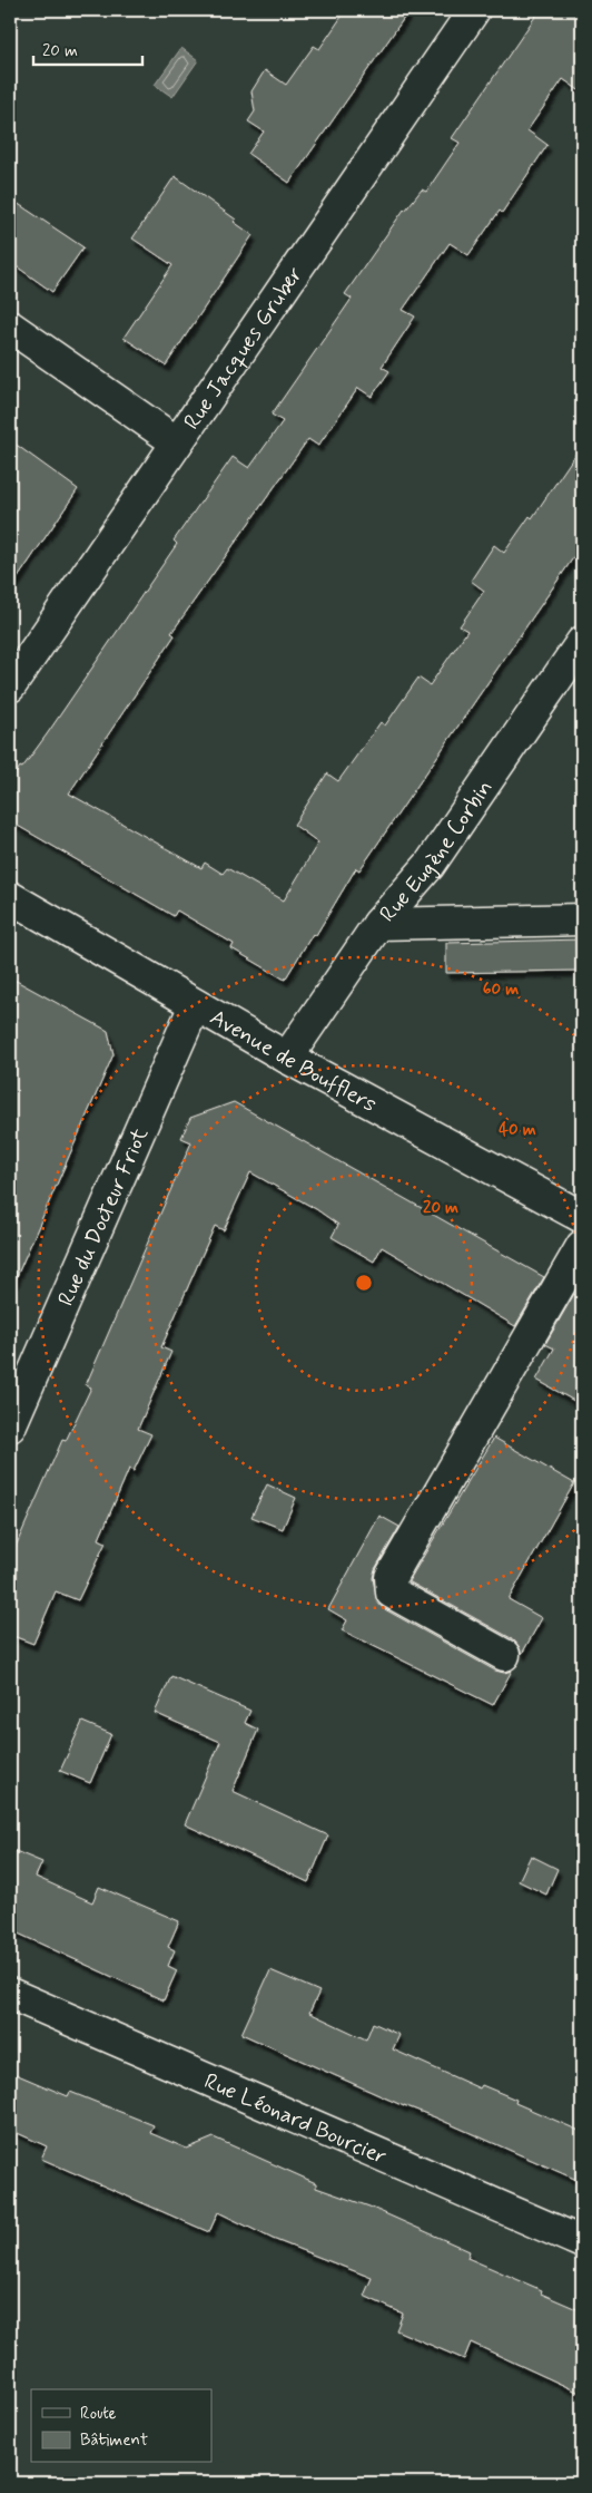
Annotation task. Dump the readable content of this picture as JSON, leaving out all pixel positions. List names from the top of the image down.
{
  "streets": {
    "street": [
      "Rue Jacques Gruber",
      "Rue Eugène Corbin",
      "Avenue de Boufflers",
      "Rue du Docteur Friot",
      "Rue Léonard Bourcier"
    ]
  },
  "crossings": [
    ["Rue Eugène Corbin", "Avenue de Boufflers"],
    ["Avenue de Boufflers", "Rue du Docteur Friot"]
  ],
  "legend": ["Route", "Bâtiment"],
  "scale_bar": "20 m",
  "rings": ["60 m", "40 m", "20 m"]
}
